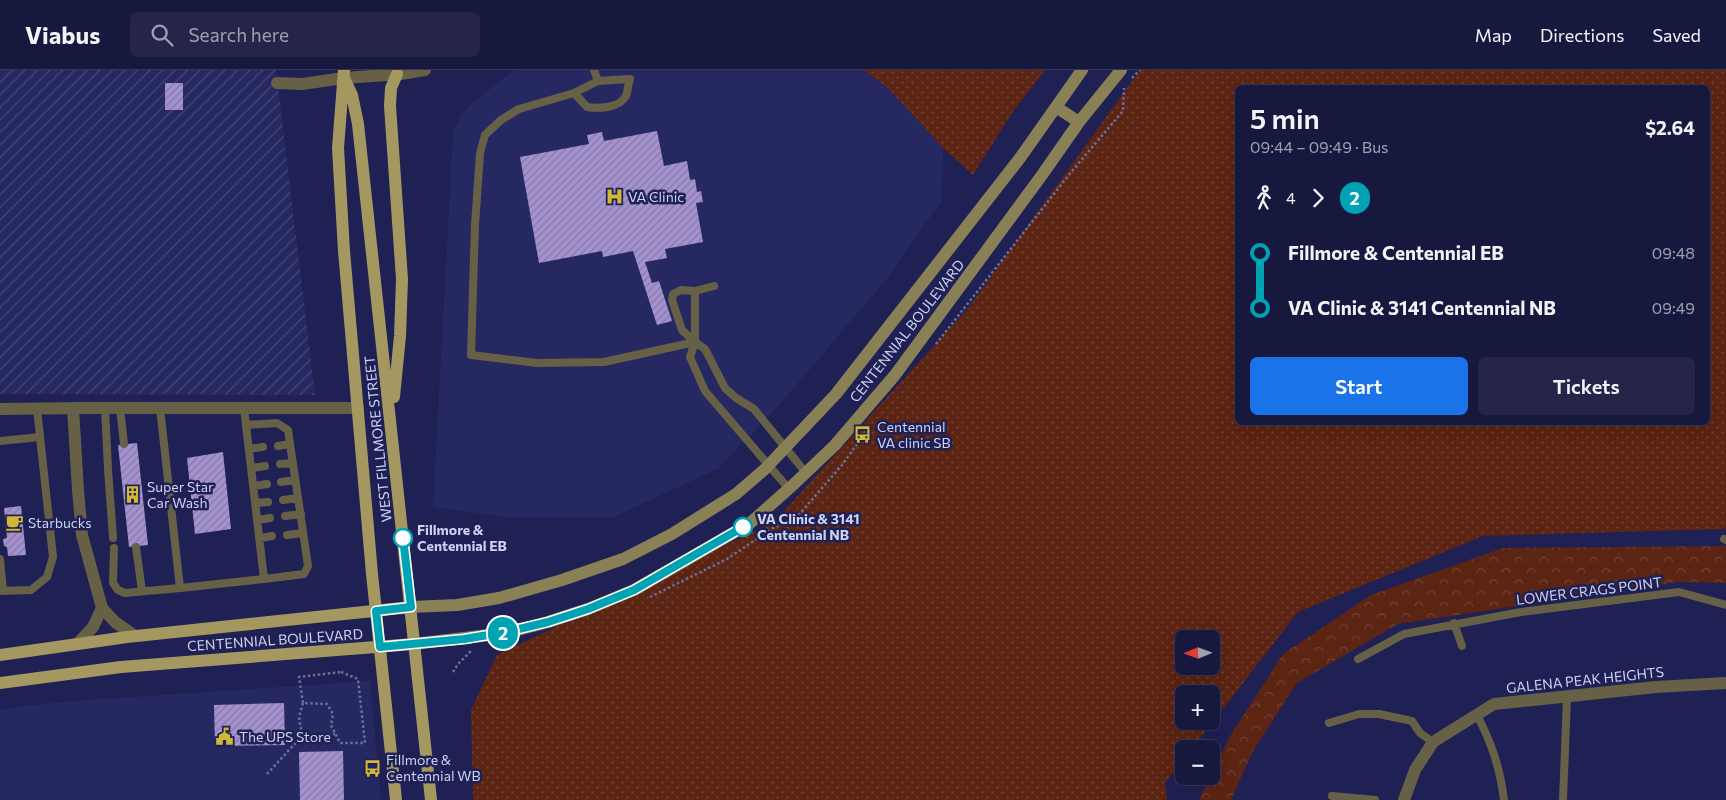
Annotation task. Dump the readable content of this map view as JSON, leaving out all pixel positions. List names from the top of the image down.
{
  "streets": {
    "main road": ["CENTENNIAL BOULEVARD", "WEST FILLMORE STREET"],
    "street": ["GALENA PEAK HEIGHTS"],
    "lane": ["LOWER CRAGS POINT"]
  },
  "crossings": [
    ["CENTENNIAL BOULEVARD", "WEST FILLMORE STREET"]
  ],
  "places": {
    "hospital": ["VA Clinic"],
    "bus stop": ["Centennial VA clinic SB", "Fillmore & Centennial WB"],
    "building": ["Super Star Car Wash"],
    "cafe": ["Starbucks"],
    "other": ["VA Clinic & 3141 Centennial NB", "Fillmore & Centennial EB"],
    "public building": ["The UPS Store"]
  },
  "lines": ["bus line 2"],
  "north": "left",
  "page": {
    "header": "Viabus",
    "search": "Search here",
    "nav": ["Map", "Directions", "Saved"],
    "on_map": "2",
    "heading": ["5 min", "09:44 – 09:49 · Bus", "$2.64"],
    "legs": ["4", "2"],
    "list": [
      {
        "name": "Fillmore & Centennial EB",
        "value": "09:48"
      },
      {
        "name": "VA Clinic & 3141 Centennial NB",
        "value": "09:49"
      }
    ],
    "buttons": ["Start", "Tickets"],
    "map_buttons": ["+", "−"]
  }
}
